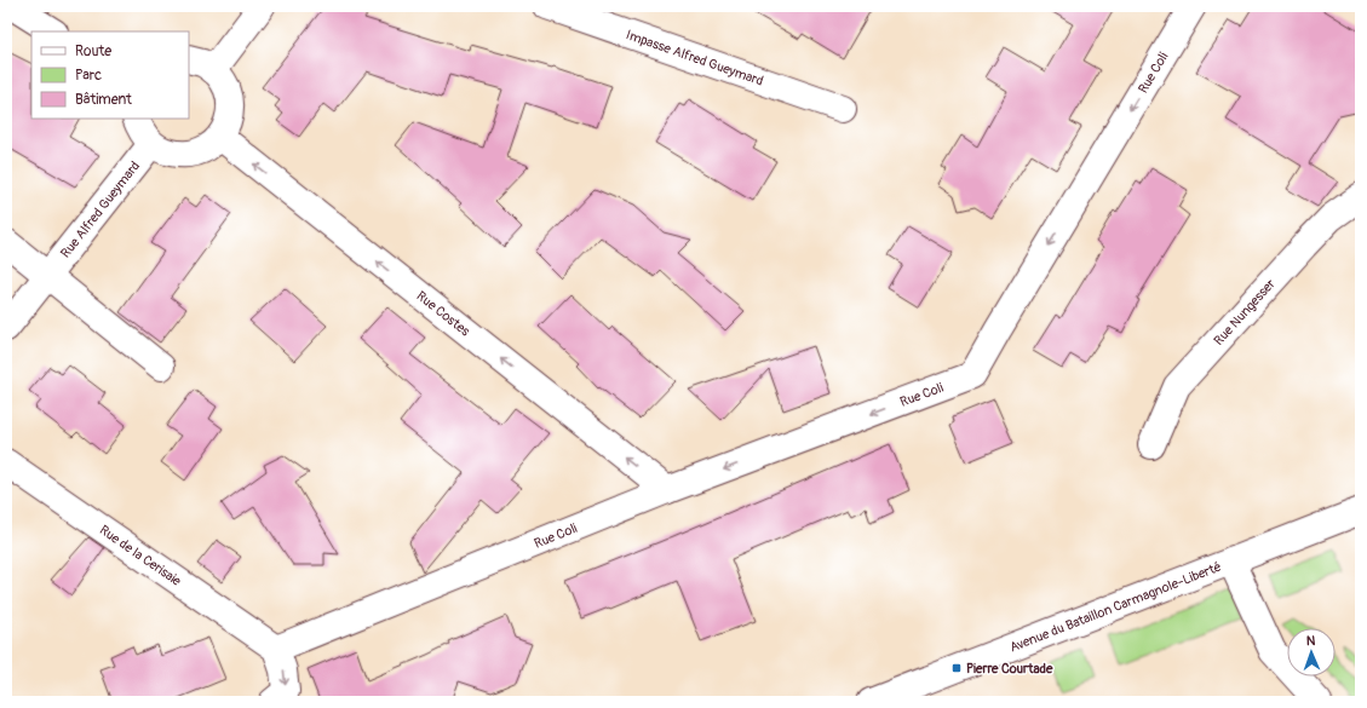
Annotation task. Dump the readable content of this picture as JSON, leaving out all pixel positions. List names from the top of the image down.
{
  "streets": {
    "street": [
      "Impasse Alfred Gueymard",
      "Rue Coli",
      "Rue Alfred Gueymard",
      "Rue Nungesser",
      "Rue Costes",
      "Rue de la Cerisaie",
      "Avenue du Bataillon Carmagnole-Liberté"
    ]
  },
  "crossings": [
    ["Rue Coli", "Rue Costes"],
    ["Rue Coli", "Rue de la Cerisaie"]
  ],
  "one_way": ["Rue Coli", "Rue Costes"],
  "places": {
    "transit": ["Pierre Courtade"]
  },
  "legend": ["Route", "Parc", "Bâtiment"],
  "north": "top"
}
